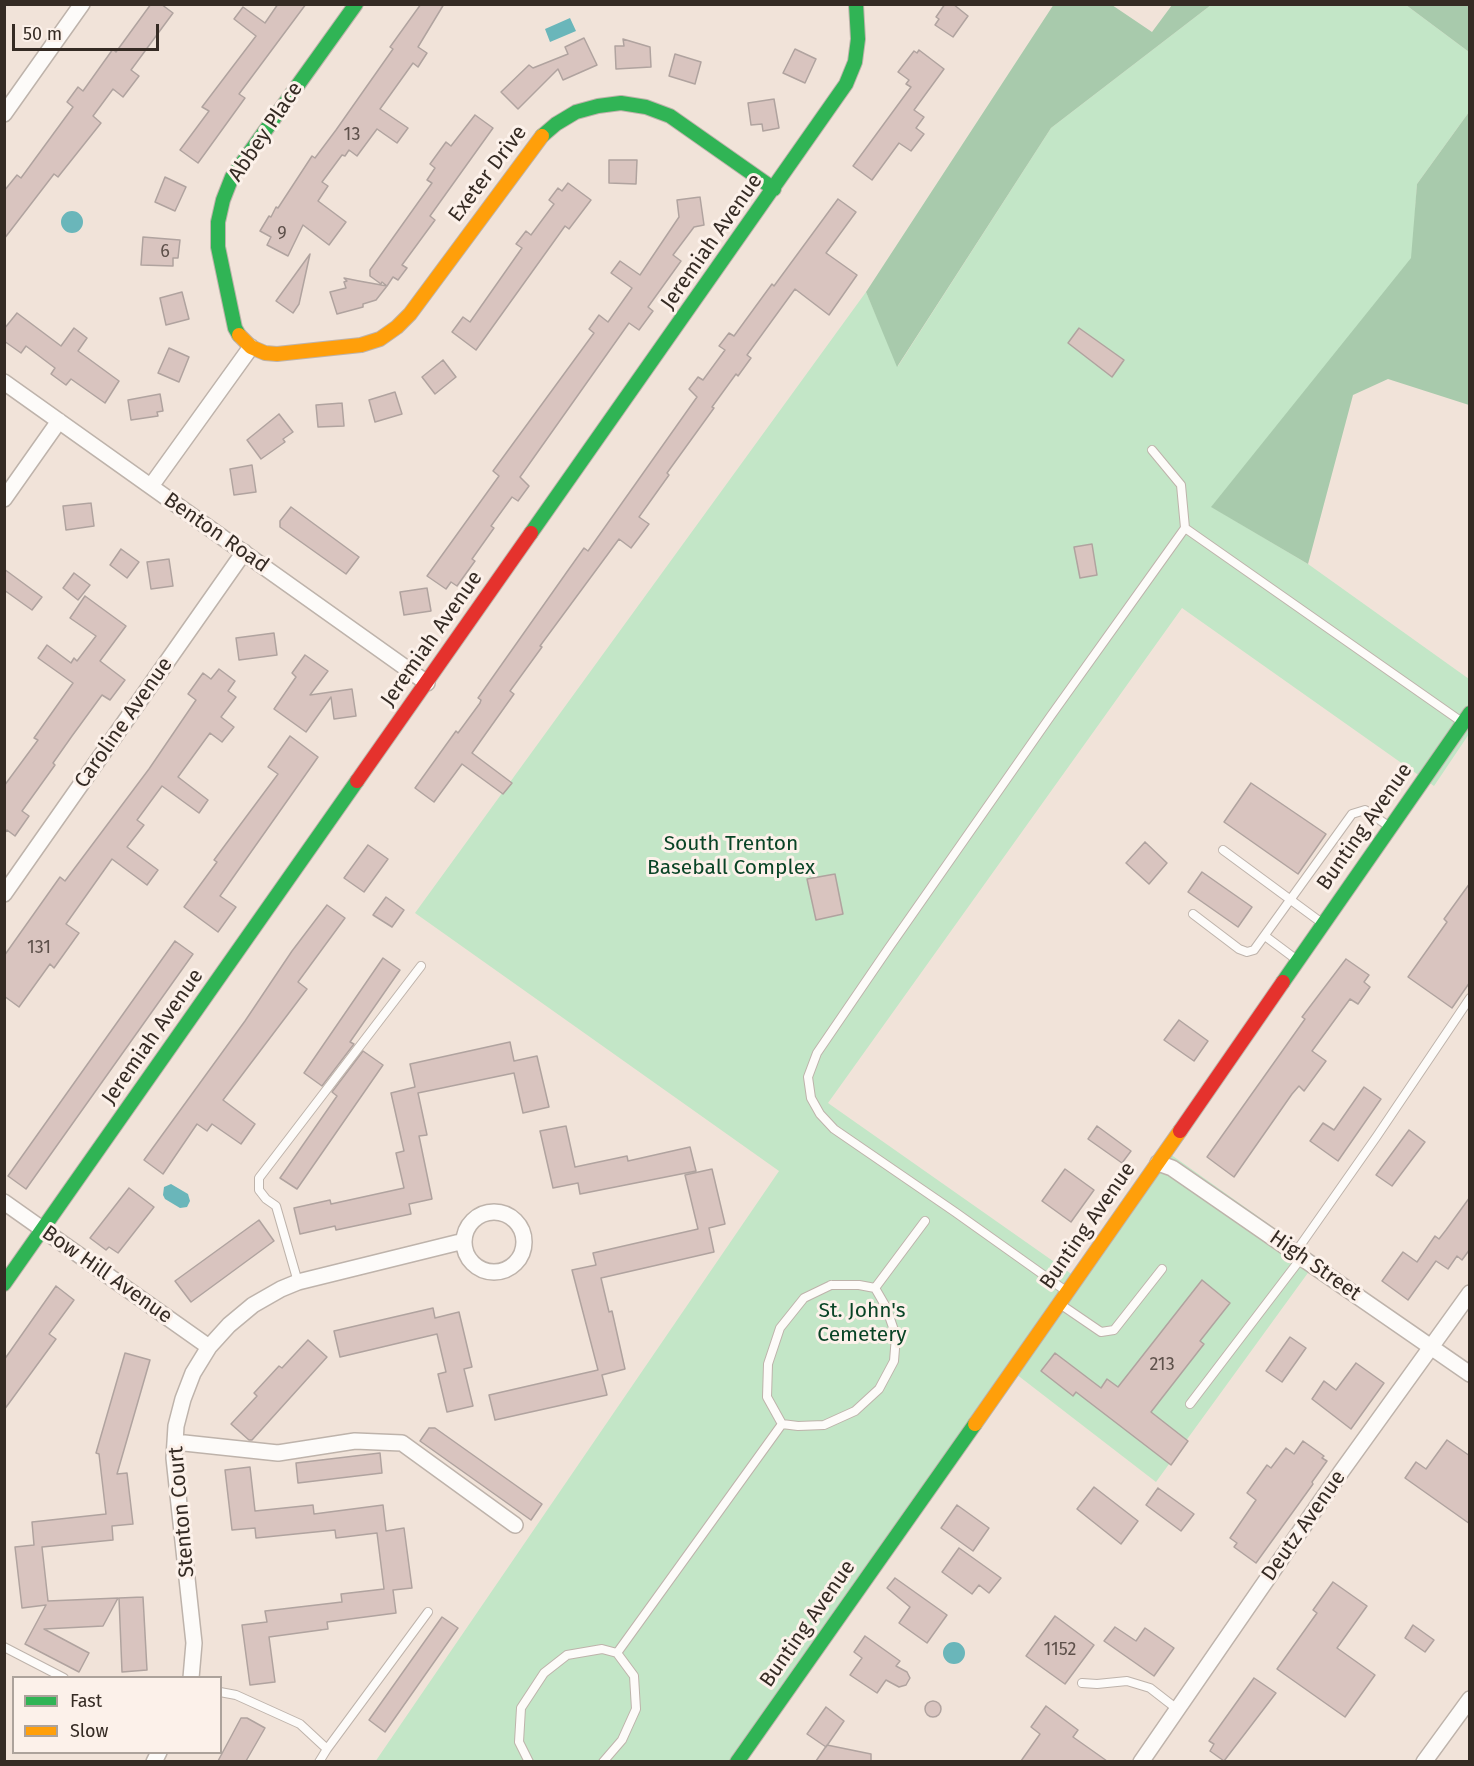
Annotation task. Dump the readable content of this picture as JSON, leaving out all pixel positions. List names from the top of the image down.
{
  "streets": {
    "street": [
      "Abbey Place",
      "Exeter Drive",
      "Jeremiah Avenue",
      "Benton Road",
      "Caroline Avenue",
      "Bunting Avenue",
      "High Street",
      "Bow Hill Avenue",
      "Stenton Court",
      "Deutz Avenue"
    ]
  },
  "crossings": [
    ["Abbey Place", "Exeter Drive"],
    ["Exeter Drive", "Jeremiah Avenue"],
    ["Jeremiah Avenue", "Benton Road"],
    ["Jeremiah Avenue", "Bow Hill Avenue"],
    ["Benton Road", "Caroline Avenue"],
    ["Bunting Avenue", "High Street"],
    ["High Street", "Deutz Avenue"],
    ["Bow Hill Avenue", "Stenton Court"]
  ],
  "parks": ["South Trenton Baseball Complex", "St. John's Cemetery"],
  "house_numbers": [
    "13",
    "9",
    "6",
    "131",
    "213",
    "1152"
  ],
  "legend": ["Fast", "Slow"],
  "scale_bar": "50 m"
}
